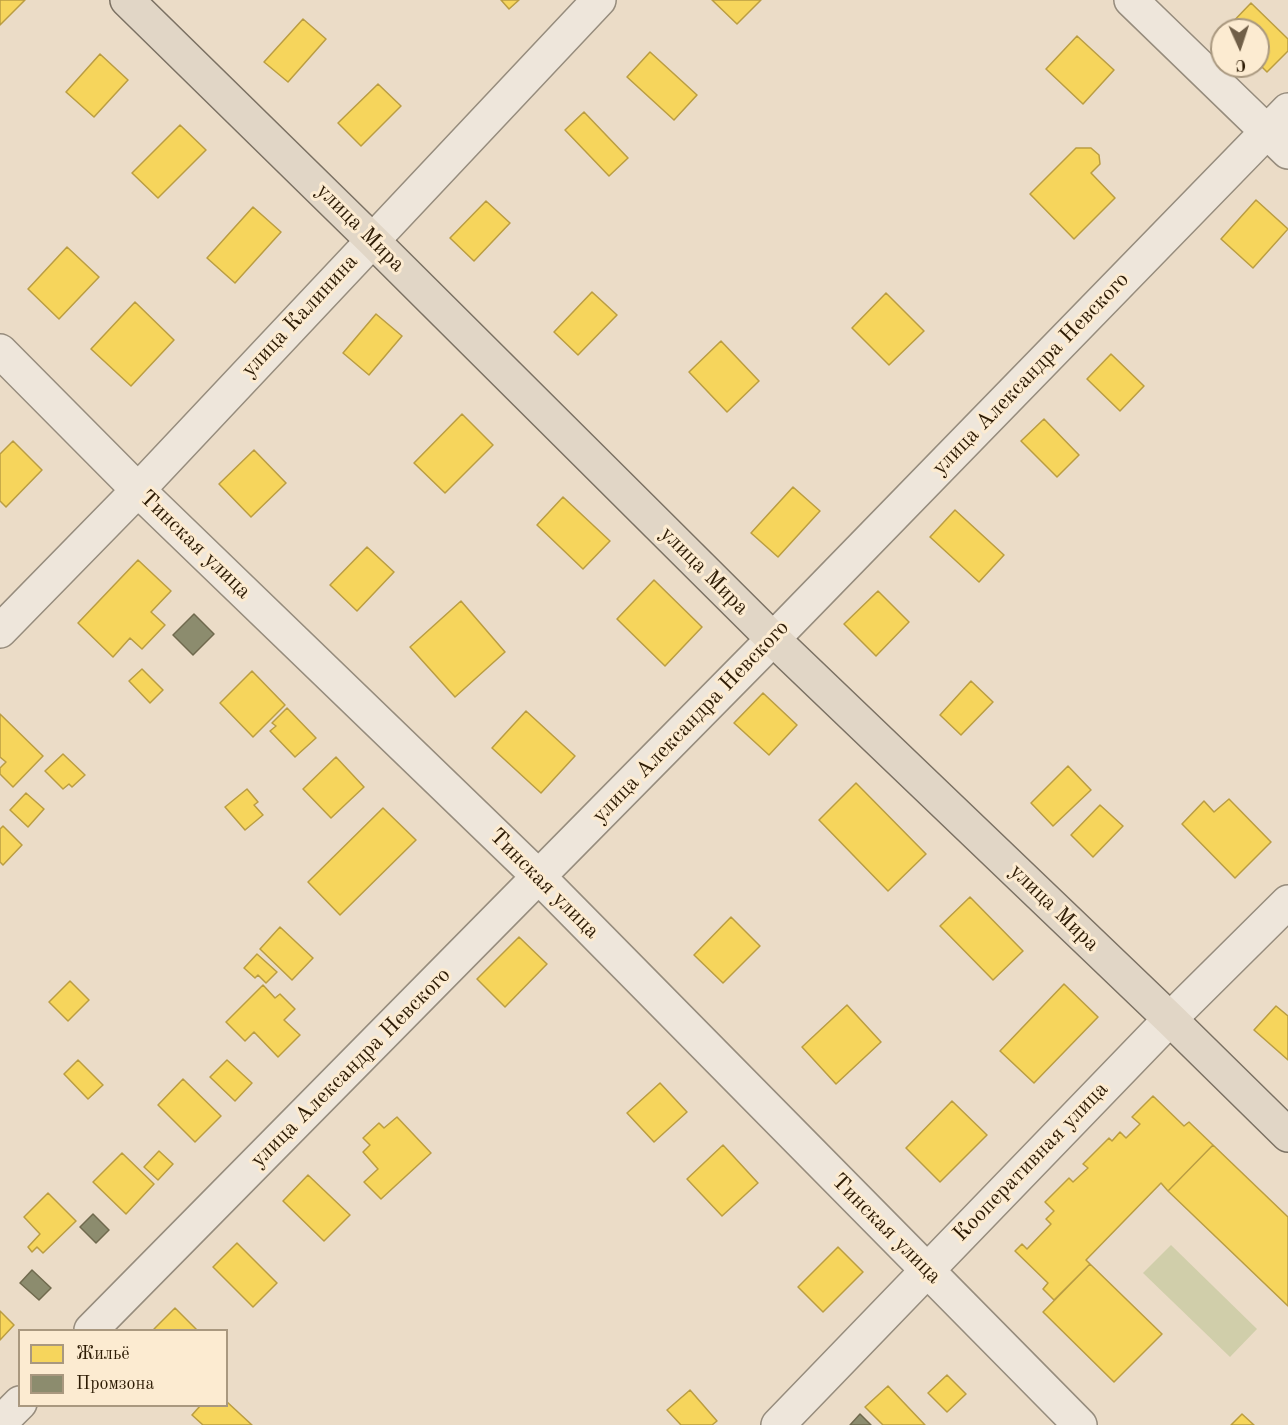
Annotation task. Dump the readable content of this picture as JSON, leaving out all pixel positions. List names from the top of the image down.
{
  "streets": {
    "main road": ["улица Мира"],
    "street": [
      "улица Калинина",
      "улица Александра Невского",
      "Тинская улица",
      "Кооперативная улица"
    ]
  },
  "crossings": [
    ["улица Мира", "улица Калинина"],
    ["улица Мира", "улица Александра Невского"],
    ["улица Мира", "Кооперативная улица"],
    ["улица Калинина", "Тинская улица"],
    ["улица Александра Невского", "Тинская улица"],
    ["Тинская улица", "Кооперативная улица"]
  ],
  "legend": ["Жильё", "Промзона"],
  "north": "bottom"
}
